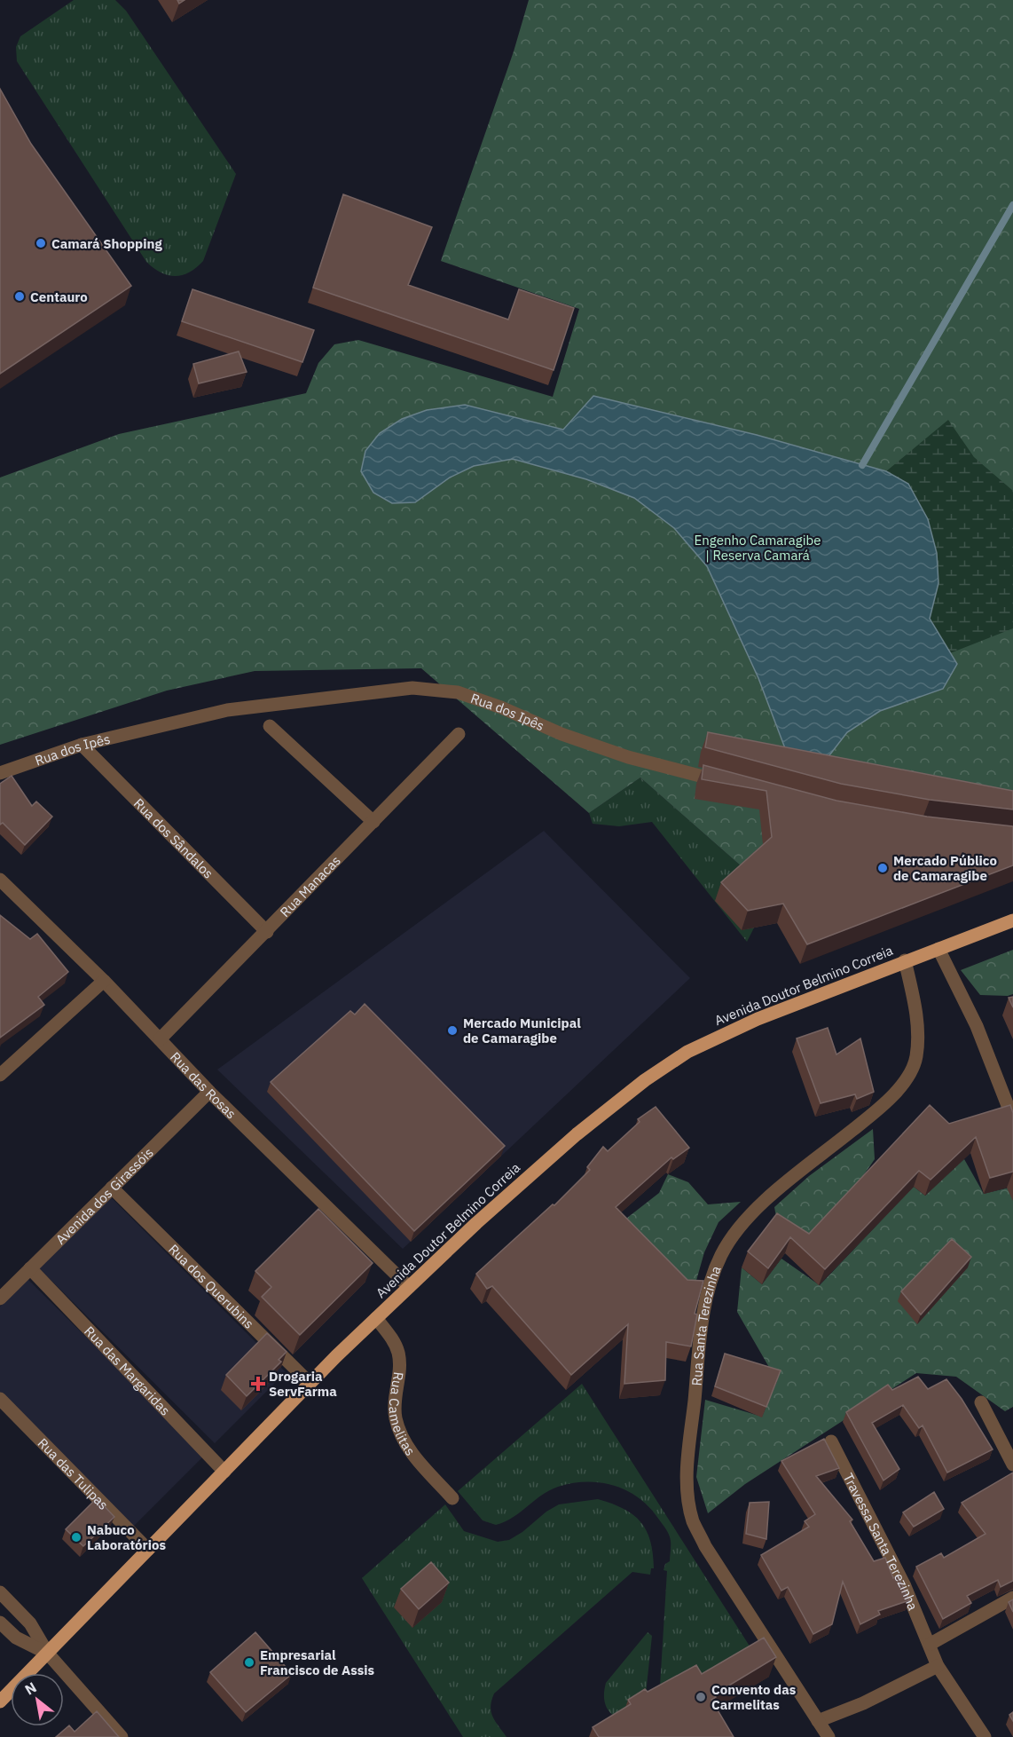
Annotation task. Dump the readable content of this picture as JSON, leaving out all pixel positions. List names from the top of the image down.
{
  "streets": {
    "main road": ["Avenida Doutor Belmino Correia"],
    "street": [
      "Rua dos Ipês",
      "Rua dos Sândalos",
      "Rua Manacas",
      "Rua das Rosas",
      "Avenida dos Girassóis",
      "Rua dos Querubins",
      "Rua Santa Terezinha",
      "Rua das Margaridas",
      "Rua Camelitas",
      "Rua das Tulipas",
      "Travessa Santa Terezinha"
    ]
  },
  "crossings": [
    ["Rua dos Ipês", "Rua dos Sândalos"],
    ["Rua dos Sândalos", "Rua Manacas"],
    ["Rua Manacas", "Rua das Rosas"],
    ["Avenida Doutor Belmino Correia", "Rua das Rosas"],
    ["Avenida Doutor Belmino Correia", "Rua dos Querubins"],
    ["Avenida Doutor Belmino Correia", "Rua Santa Terezinha"],
    ["Avenida Doutor Belmino Correia", "Rua das Margaridas"],
    ["Avenida Doutor Belmino Correia", "Rua Camelitas"],
    ["Avenida Doutor Belmino Correia", "Rua das Tulipas"],
    ["Rua das Rosas", "Avenida dos Girassóis"],
    ["Avenida dos Girassóis", "Rua dos Querubins"],
    ["Avenida dos Girassóis", "Rua das Margaridas"]
  ],
  "parks": ["Engenho Camaragibe | Reserva Camará"],
  "places": {
    "other": [
      "Camará Shopping",
      "Centauro",
      "Mercado Público de Camaragibe",
      "Mercado Municipal de Camaragibe",
      "Nabuco Laboratórios",
      "Empresarial Francisco de Assis",
      "Convento das Carmelitas"
    ],
    "health": ["Drogaria ServFarma"]
  },
  "north": "top left"
}
